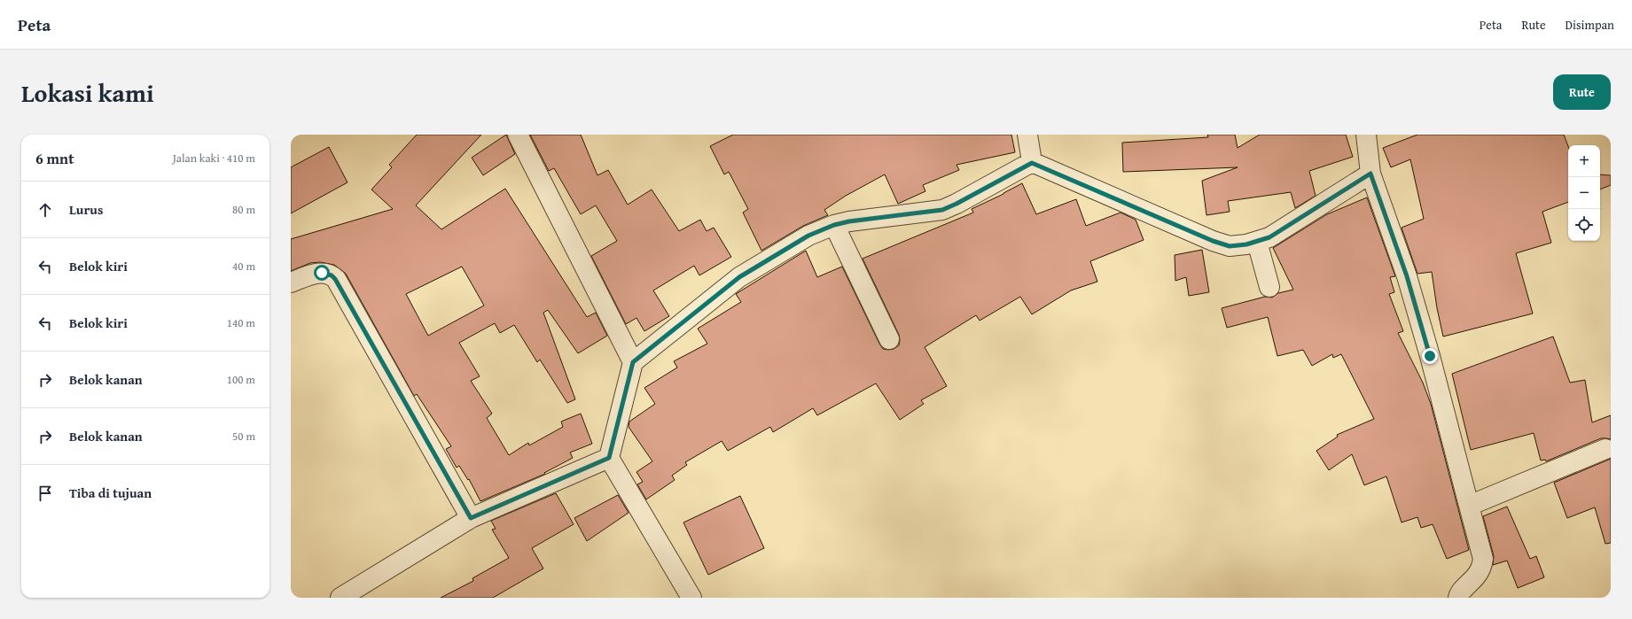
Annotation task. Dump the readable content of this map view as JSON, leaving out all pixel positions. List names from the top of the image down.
{
  "page": {
    "header": "Peta",
    "nav": ["Peta", "Rute", "Disimpan"],
    "title": "Lokasi kami",
    "buttons": "Rute",
    "heading": ["6 mnt", "Jalan kaki · 410 m"],
    "map_buttons": ["+", "−"],
    "list": [
      ["Lurus", "80 m"],
      ["Belok kiri", "40 m"],
      ["Belok kiri", "140 m"],
      ["Belok kanan", "100 m"],
      ["Belok kanan", "50 m"],
      "Tiba di tujuan"
    ]
  }
}
